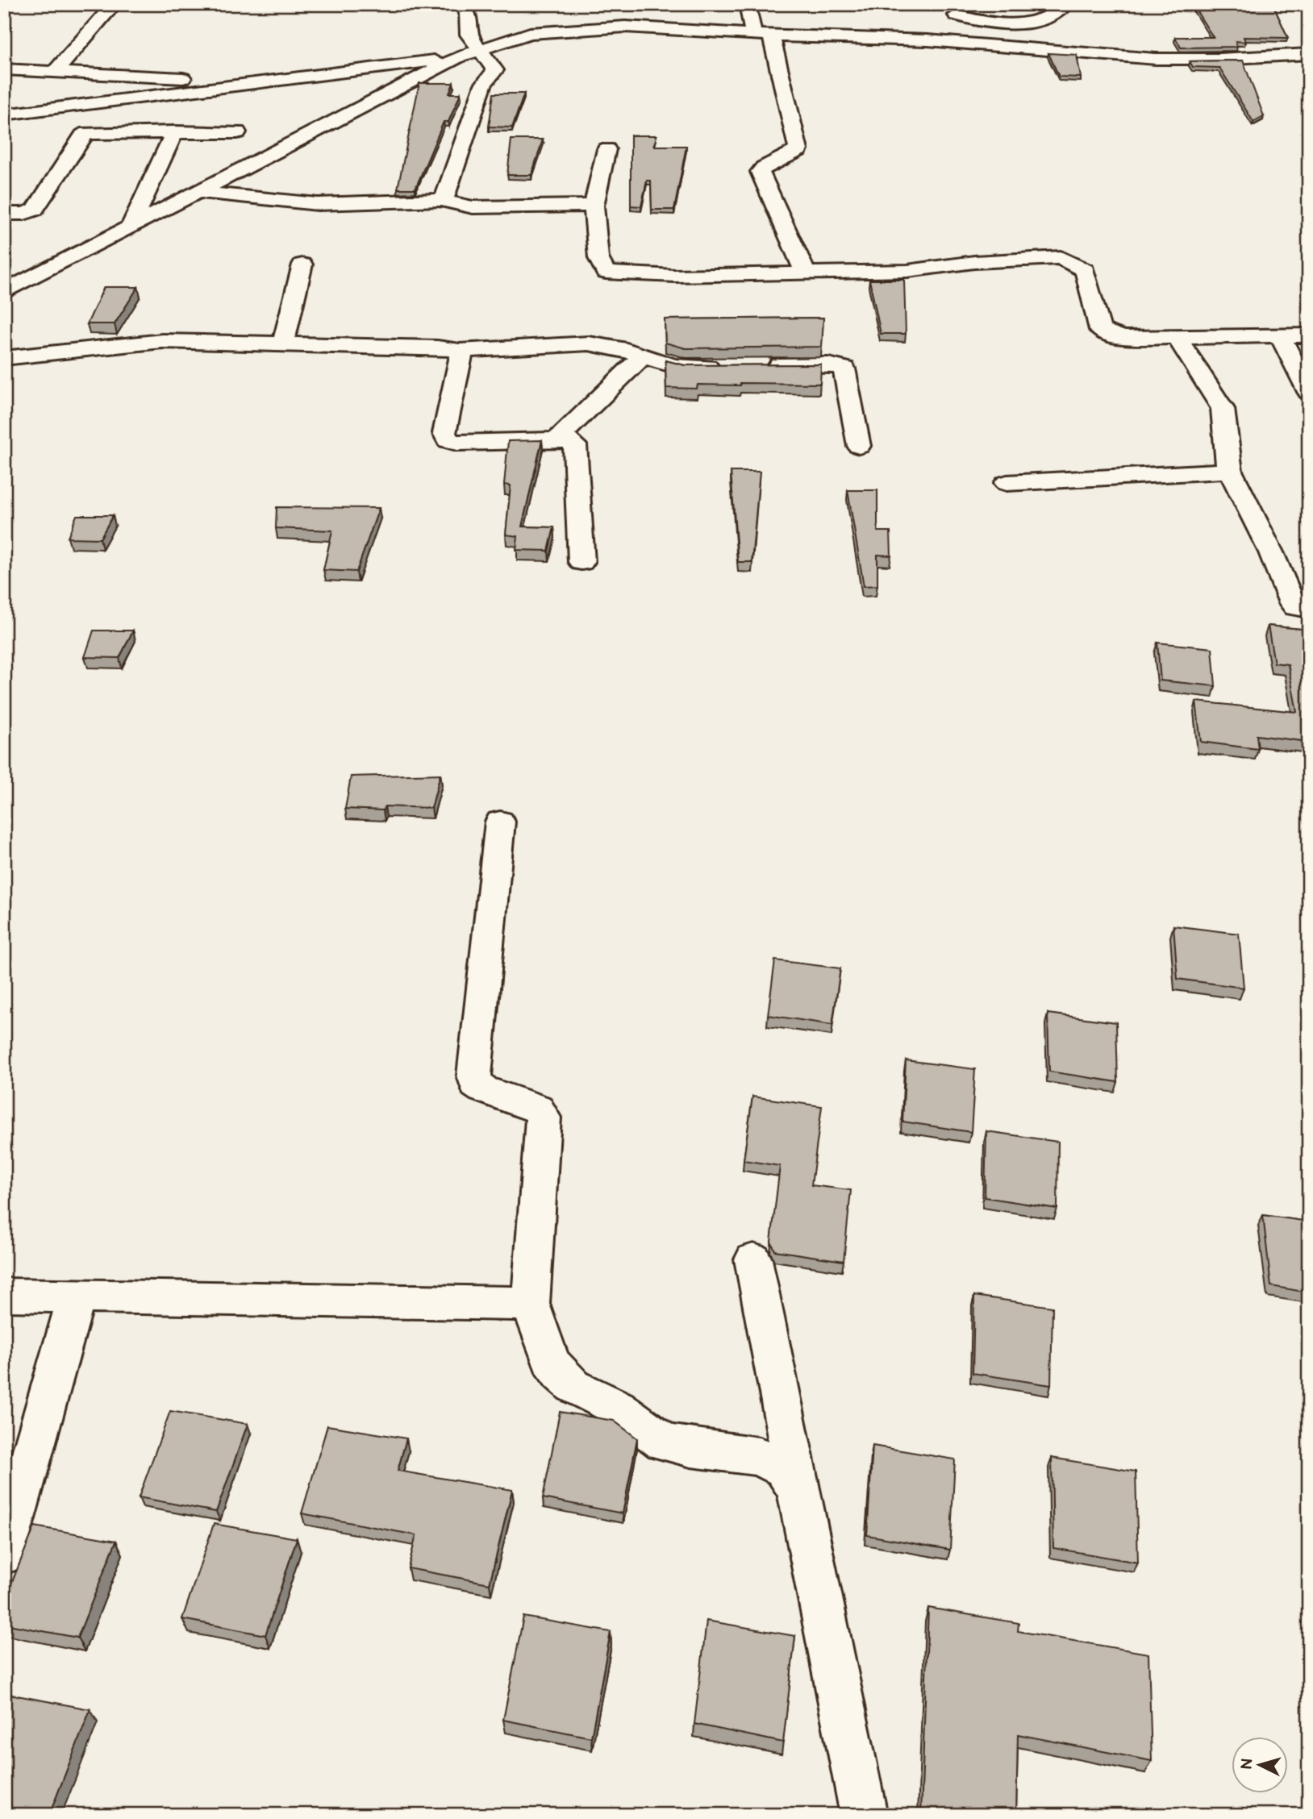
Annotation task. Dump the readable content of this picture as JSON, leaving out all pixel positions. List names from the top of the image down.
{
  "north": "left"
}
